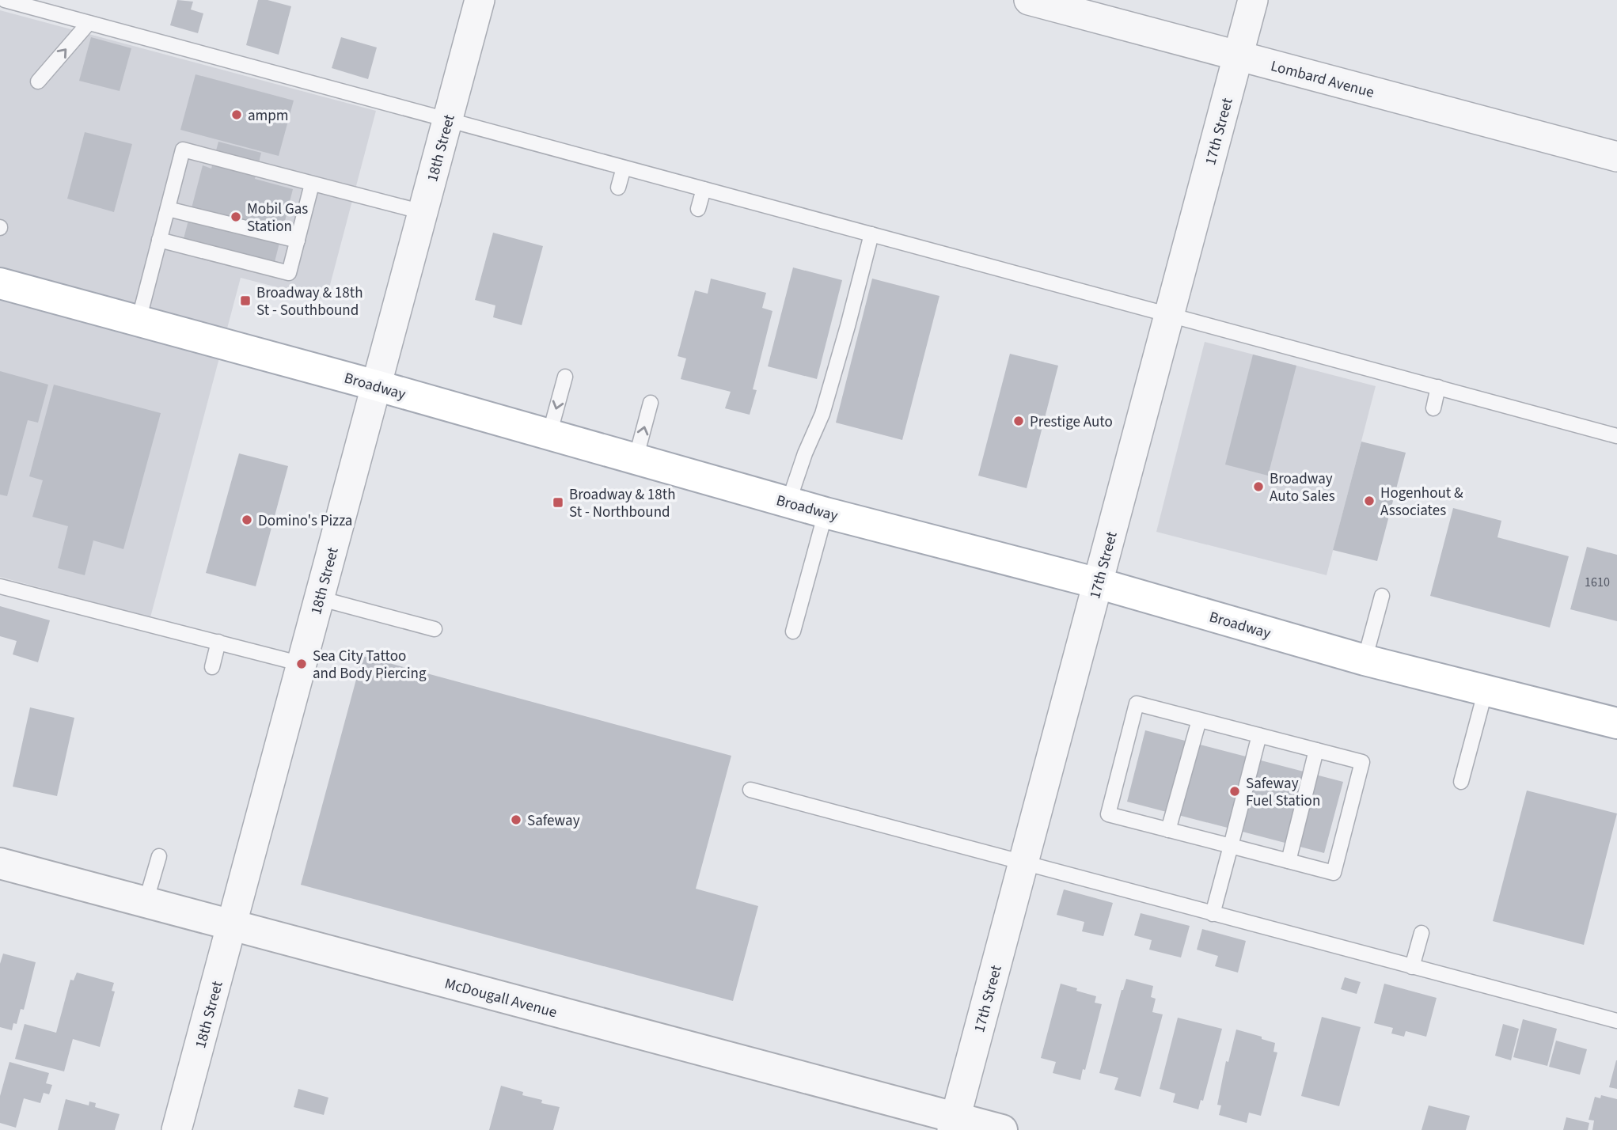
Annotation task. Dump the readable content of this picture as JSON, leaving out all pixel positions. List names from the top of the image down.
{
  "streets": {
    "main road": ["Broadway"],
    "street": [
      "Lombard Avenue",
      "17th Street",
      "18th Street",
      "McDougall Avenue"
    ]
  },
  "crossings": [
    ["Lombard Avenue", "17th Street"],
    ["17th Street", "Broadway"],
    ["17th Street", "McDougall Avenue"],
    ["18th Street", "Broadway"],
    ["18th Street", "McDougall Avenue"]
  ],
  "places": {
    "other": [
      "ampm",
      "Mobil Gas Station",
      "Prestige Auto",
      "Broadway Auto Sales",
      "Hogenhout & Associates",
      "Domino's Pizza",
      "Sea City Tattoo and Body Piercing",
      "Safeway Fuel Station",
      "Safeway"
    ],
    "transit": ["Broadway & 18th St - Southbound", "Broadway & 18th St - Northbound"]
  },
  "house_numbers": ["1610"]
}
